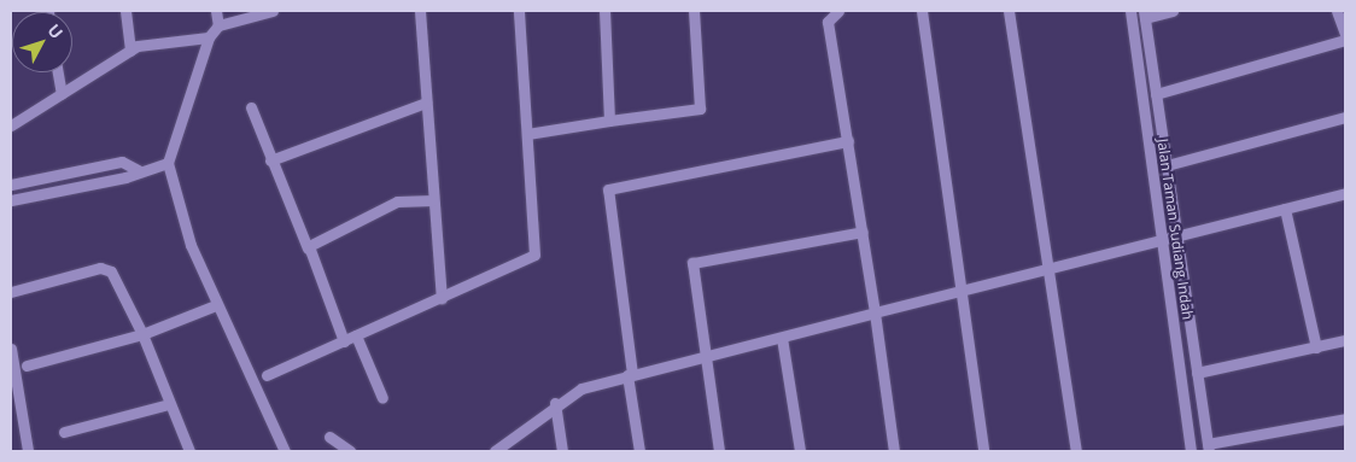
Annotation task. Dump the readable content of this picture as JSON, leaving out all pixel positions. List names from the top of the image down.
{
  "streets": {
    "street": ["Jalan Taman Sudiang Indah"]
  },
  "north": "top right"
}
